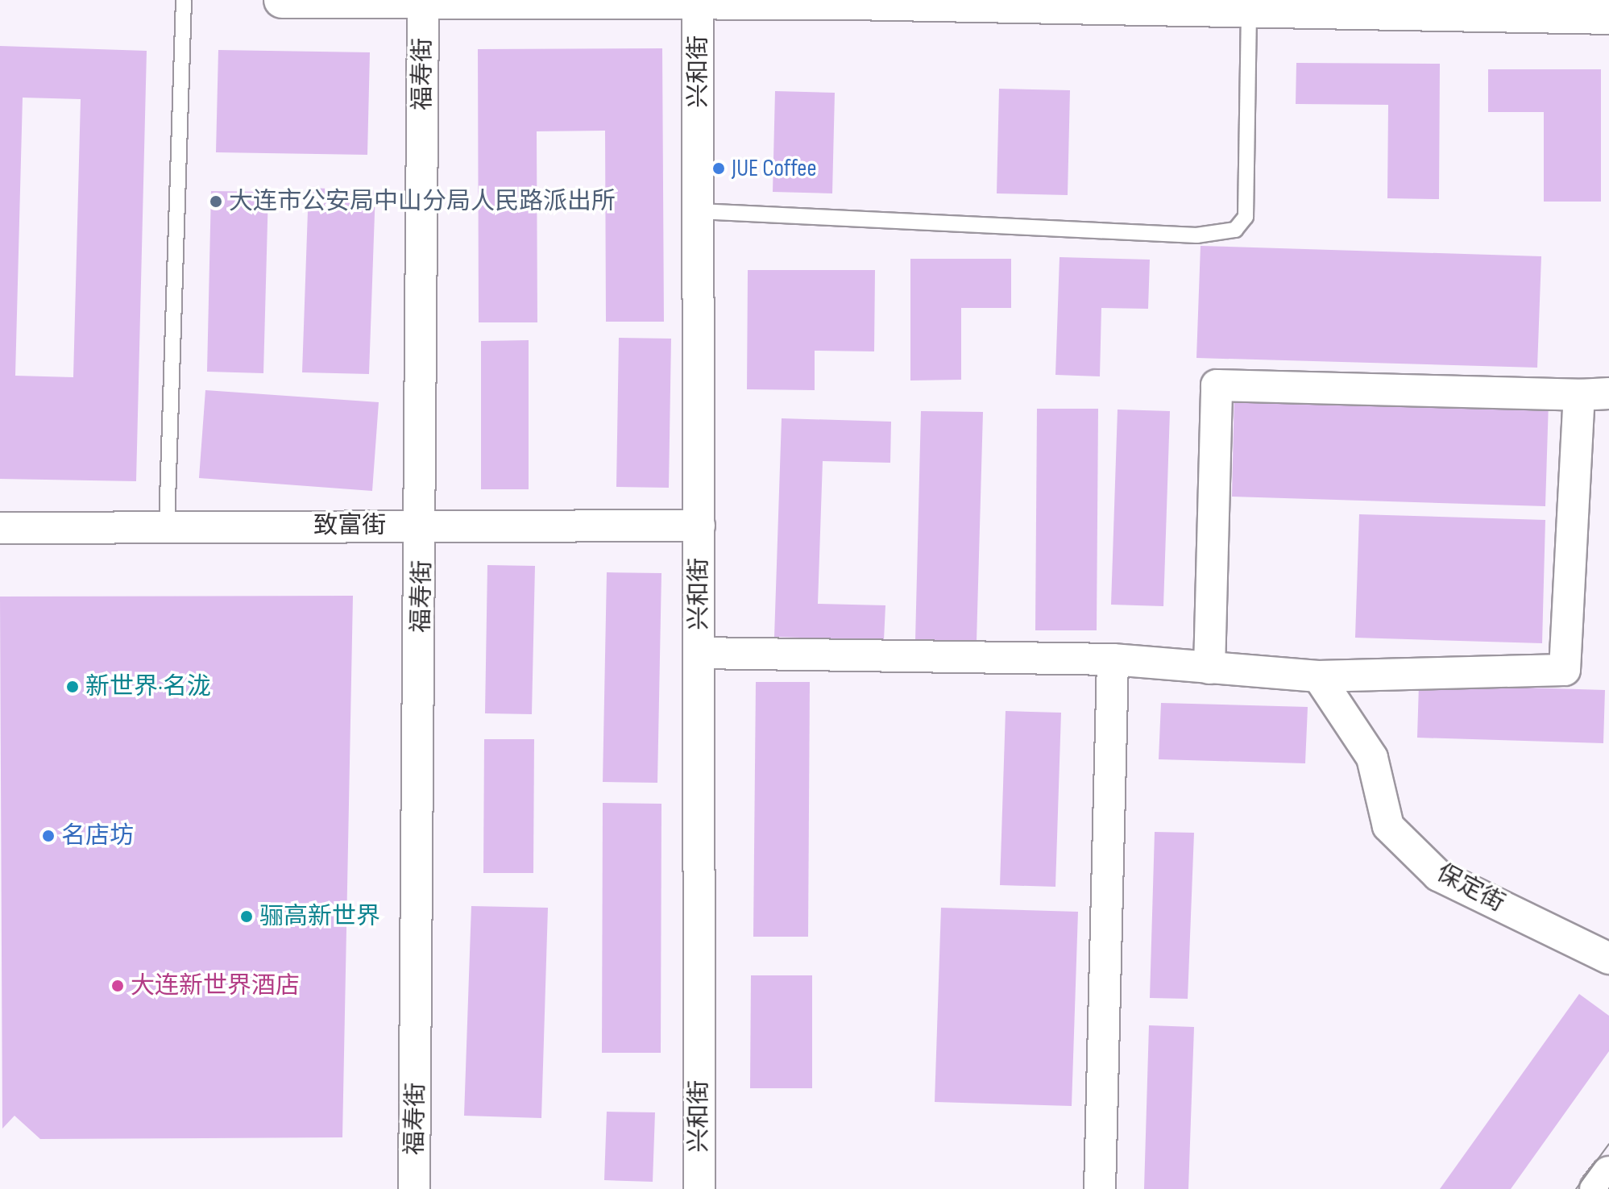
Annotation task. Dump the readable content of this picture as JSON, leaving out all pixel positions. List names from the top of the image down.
{
  "streets": {
    "street": [
      "兴和街",
      "福寿街",
      "致富街",
      "保定街"
    ]
  },
  "crossings": [
    ["兴和街", "致富街"],
    ["福寿街", "致富街"]
  ],
  "places": [
    "JUE Coffee",
    "大连市公安局中山分局人民路派出所",
    "新世界·名泷",
    "名店坊",
    "骊高新世界",
    "大连新世界酒店"
  ]
}
